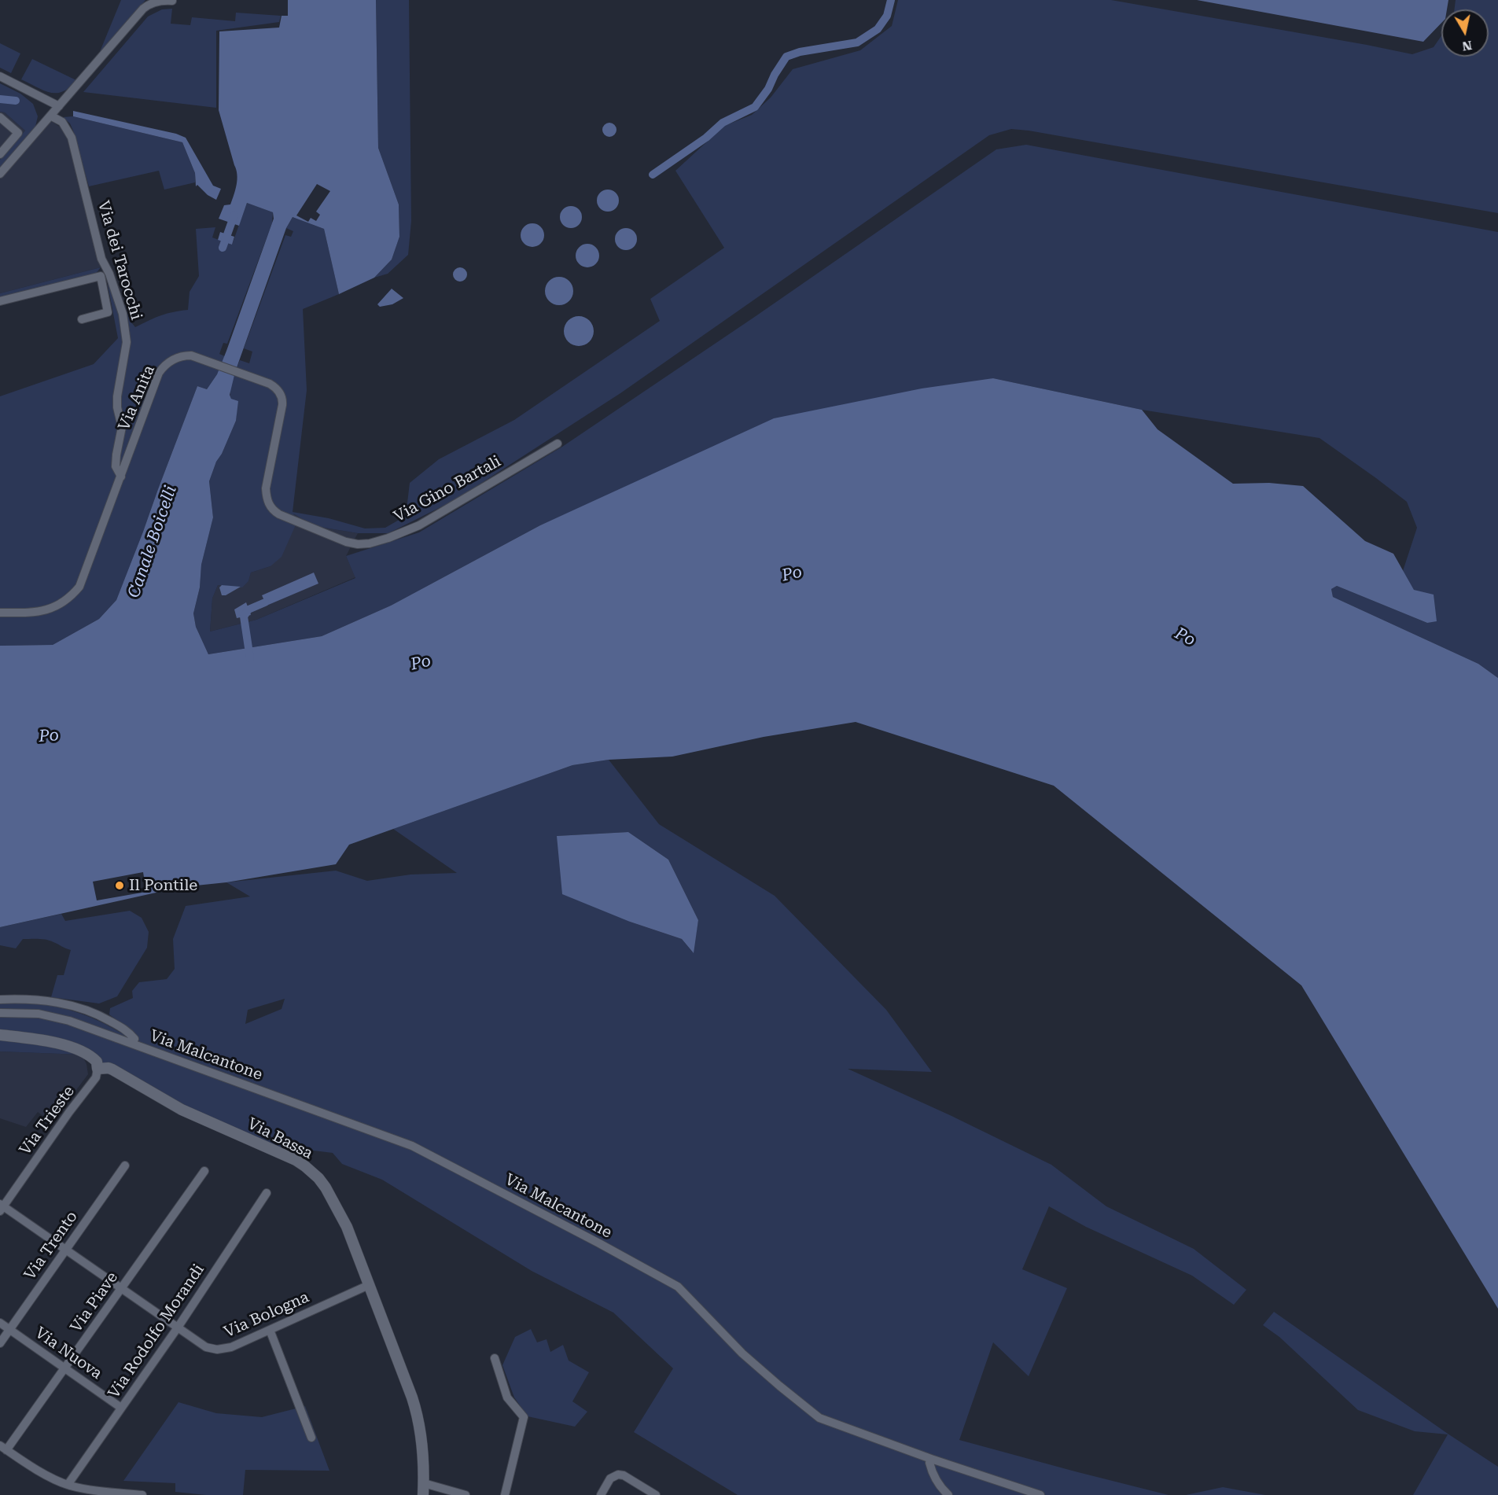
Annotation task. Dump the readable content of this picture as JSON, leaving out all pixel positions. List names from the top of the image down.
{
  "streets": {
    "street": [
      "Via dei Tarocchi",
      "Via Anita",
      "Via Gino Bartali",
      "Via Malcantone",
      "Via Trieste",
      "Via Bassa",
      "Via Trento",
      "Via Piave",
      "Via Bologna",
      "Via Rodolfo Morandi",
      "Via Nuova"
    ]
  },
  "crossings": [
    ["Via dei Tarocchi", "Via Anita"],
    ["Via Anita", "Via Gino Bartali"],
    ["Via Trieste", "Via Bassa"],
    ["Via Trieste", "Via Bologna"],
    ["Via Bassa", "Via Bologna"],
    ["Via Trento", "Via Bologna"],
    ["Via Trento", "Via Nuova"],
    ["Via Piave", "Via Bologna"],
    ["Via Piave", "Via Nuova"],
    ["Via Bologna", "Via Rodolfo Morandi"],
    ["Via Rodolfo Morandi", "Via Nuova"]
  ],
  "water": ["Canale Boicelli", "Po"],
  "places": ["Il Pontile"],
  "north": "bottom"
}
